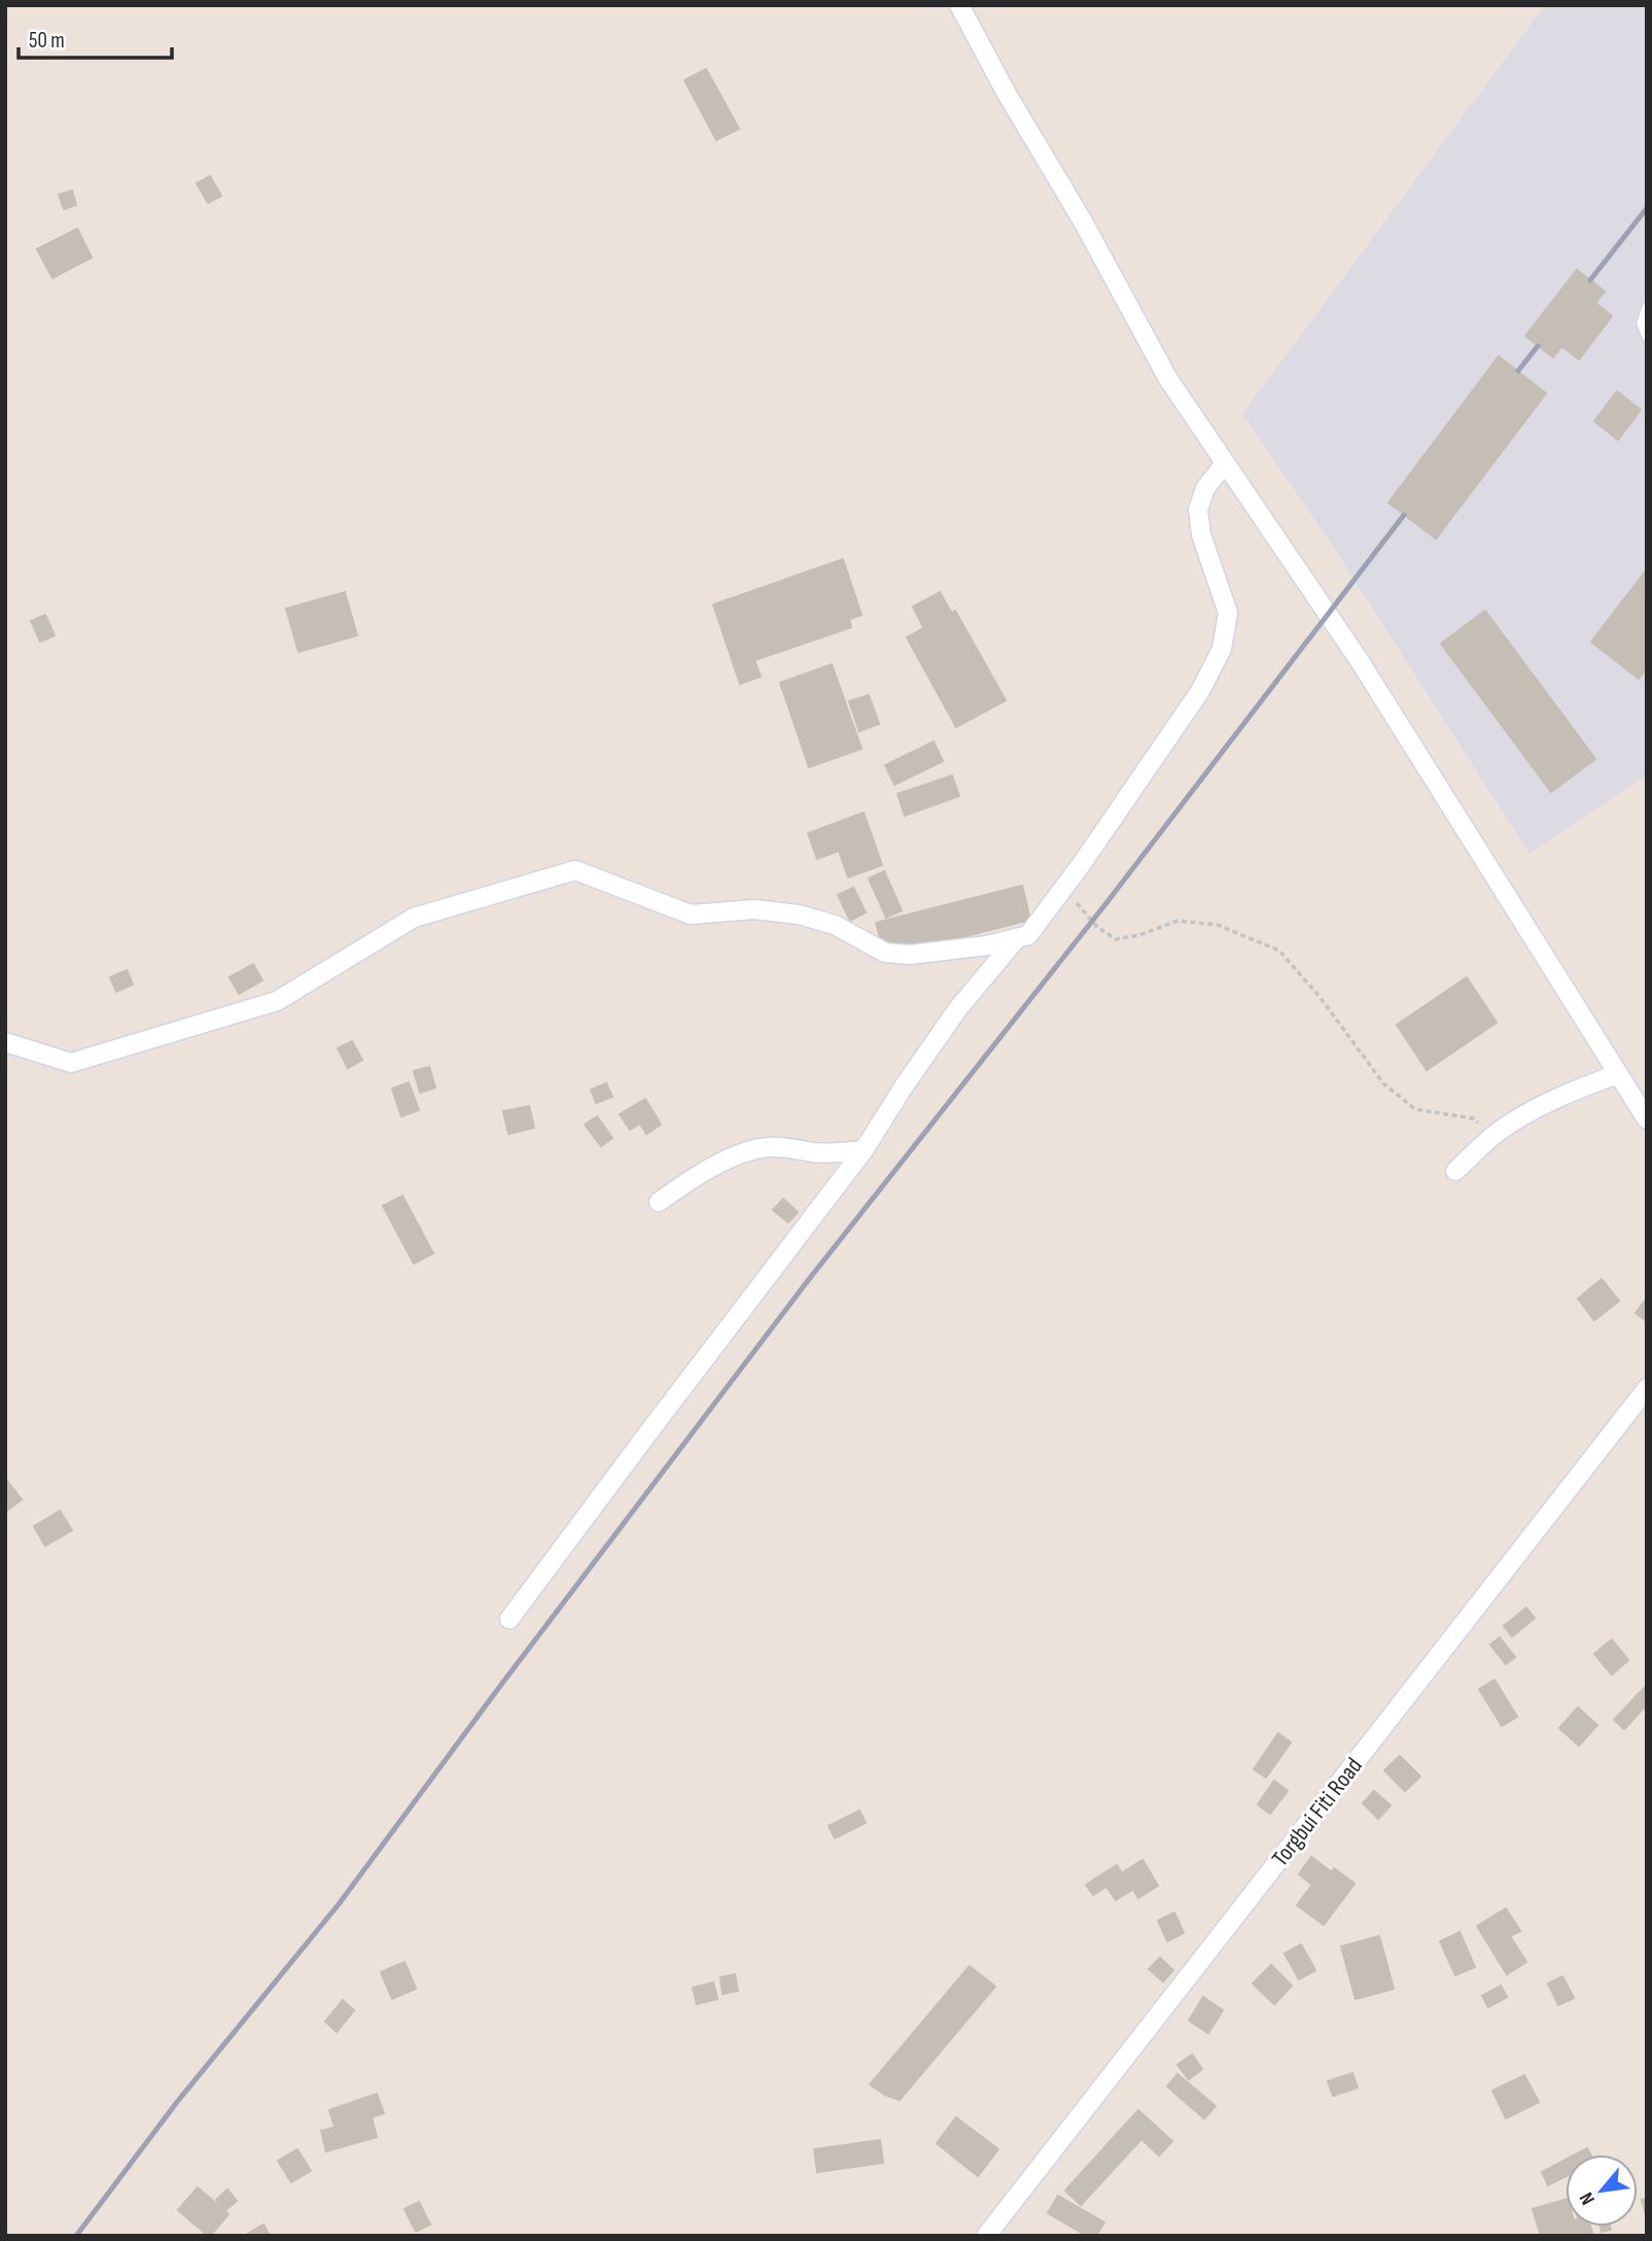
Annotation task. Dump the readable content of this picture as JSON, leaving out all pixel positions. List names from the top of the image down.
{
  "streets": {
    "street": ["Torgbui Fiti Road"]
  },
  "scale_bar": "50 m",
  "north": "bottom left"
}
